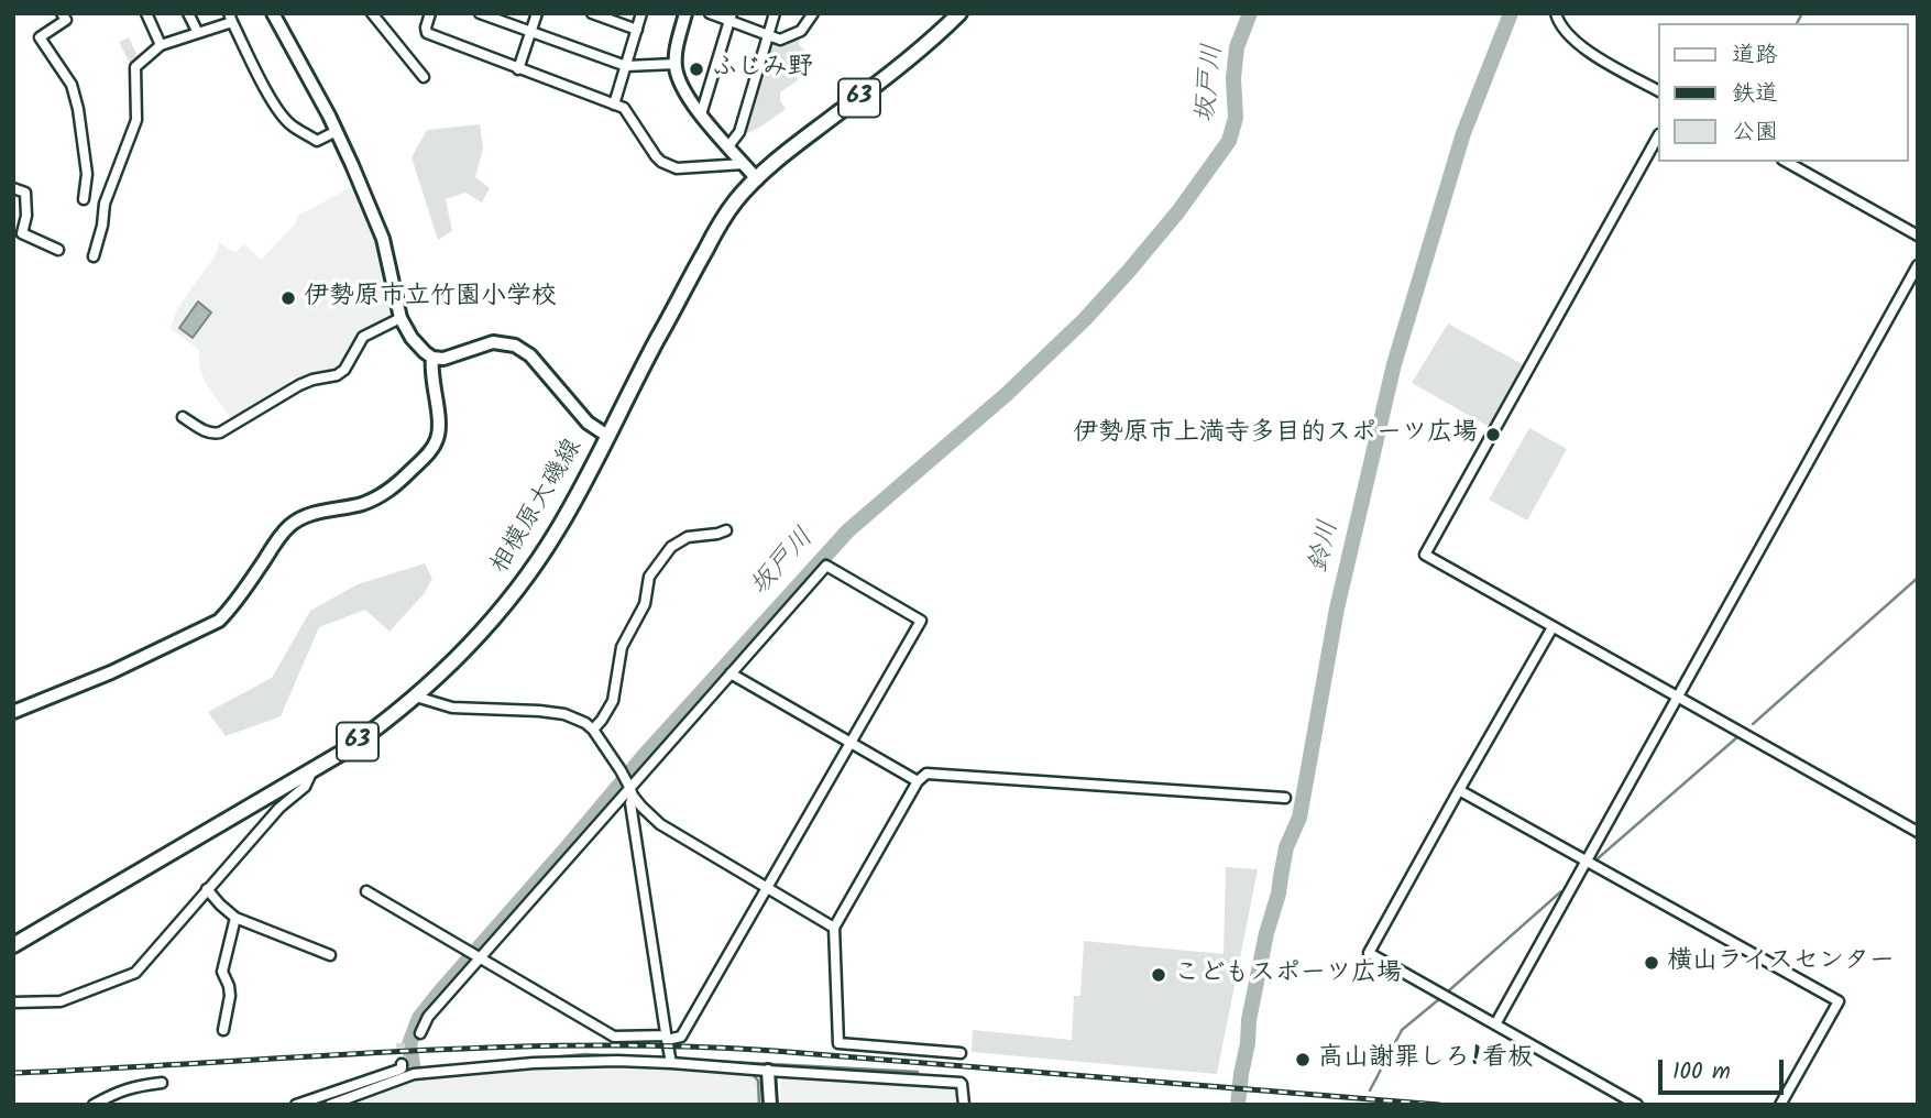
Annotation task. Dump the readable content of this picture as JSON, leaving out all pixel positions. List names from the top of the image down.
{
  "streets": {
    "main road": ["63", "相模原大磯線"]
  },
  "water": ["坂戸川", "鈴川"],
  "places": [
    "ふじみ野",
    "伊勢原市立竹園小学校",
    "伊勢原市上満寺多目的スポーツ広場",
    "横山ライスセンター",
    "こどもスポーツ広場",
    "高山謝罪しろ!看板"
  ],
  "legend": ["道路", "鉄道", "公園"],
  "scale_bar": "100 m"
}
